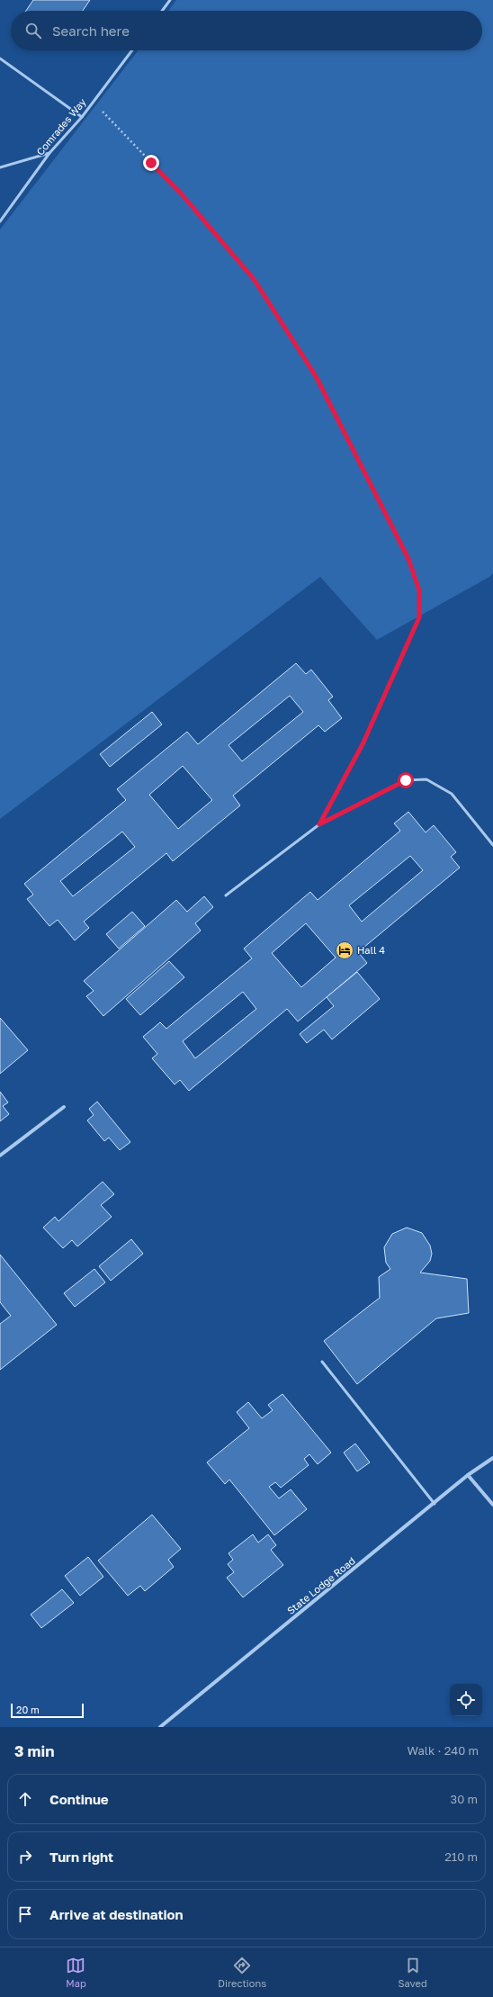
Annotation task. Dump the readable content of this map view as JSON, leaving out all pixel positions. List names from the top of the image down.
{
  "streets": {
    "street": ["State Lodge Road"],
    "lane": ["Comrades Way"]
  },
  "places": {
    "hotel": ["Hall 4"]
  },
  "scale_bar": "20 m",
  "page": {
    "search": "Search here",
    "scale": "20 m",
    "heading": ["3 min", "Walk · 240 m"],
    "list": [
      ["Continue", "30 m"],
      ["Turn right", "210 m"],
      "Arrive at destination"
    ],
    "nav": ["Map", "Directions", "Saved"]
  }
}
